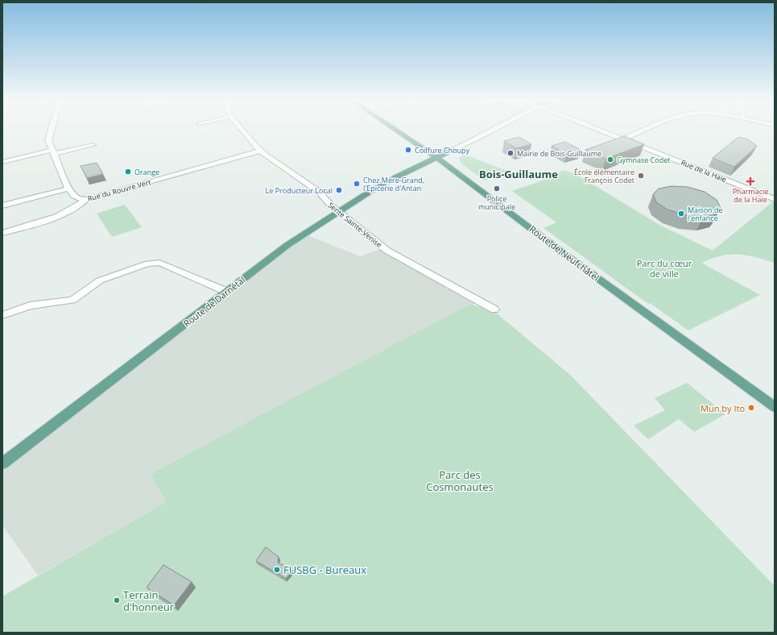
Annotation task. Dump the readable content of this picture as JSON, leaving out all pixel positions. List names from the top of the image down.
{
  "streets": {
    "main road": ["Route de Neufchâtel", "Route de Darnétal"],
    "street": ["Rue de la Haie", "Rue du Rouvre Vert", "Sente Sainte-Venise"]
  },
  "crossings": [
    ["Rue du Rouvre Vert", "Sente Sainte-Venise"],
    ["Sente Sainte-Venise", "Route de Darnétal"],
    ["Route de Neufchâtel", "Route de Darnétal"]
  ],
  "districts": ["Bois-Guillaume"],
  "parks": ["Parc du cœur de ville", "Parc des Cosmonautes"],
  "places": {
    "other": [
      "Coiffure Choupy",
      "Mairie de Bois-Guillaume",
      "Gymnase Codet",
      "Orange",
      "École élémentaire François Codet",
      "Chez Mère-Grand, l'Epicerie d'Antan",
      "Police municipale",
      "Le Producteur Local",
      "Maison de l'enfance",
      "Mun by Ito",
      "FUSBG - Bureaux",
      "Terrain d'honneur"
    ],
    "health": ["Pharmacie de la Haie"]
  }
}
